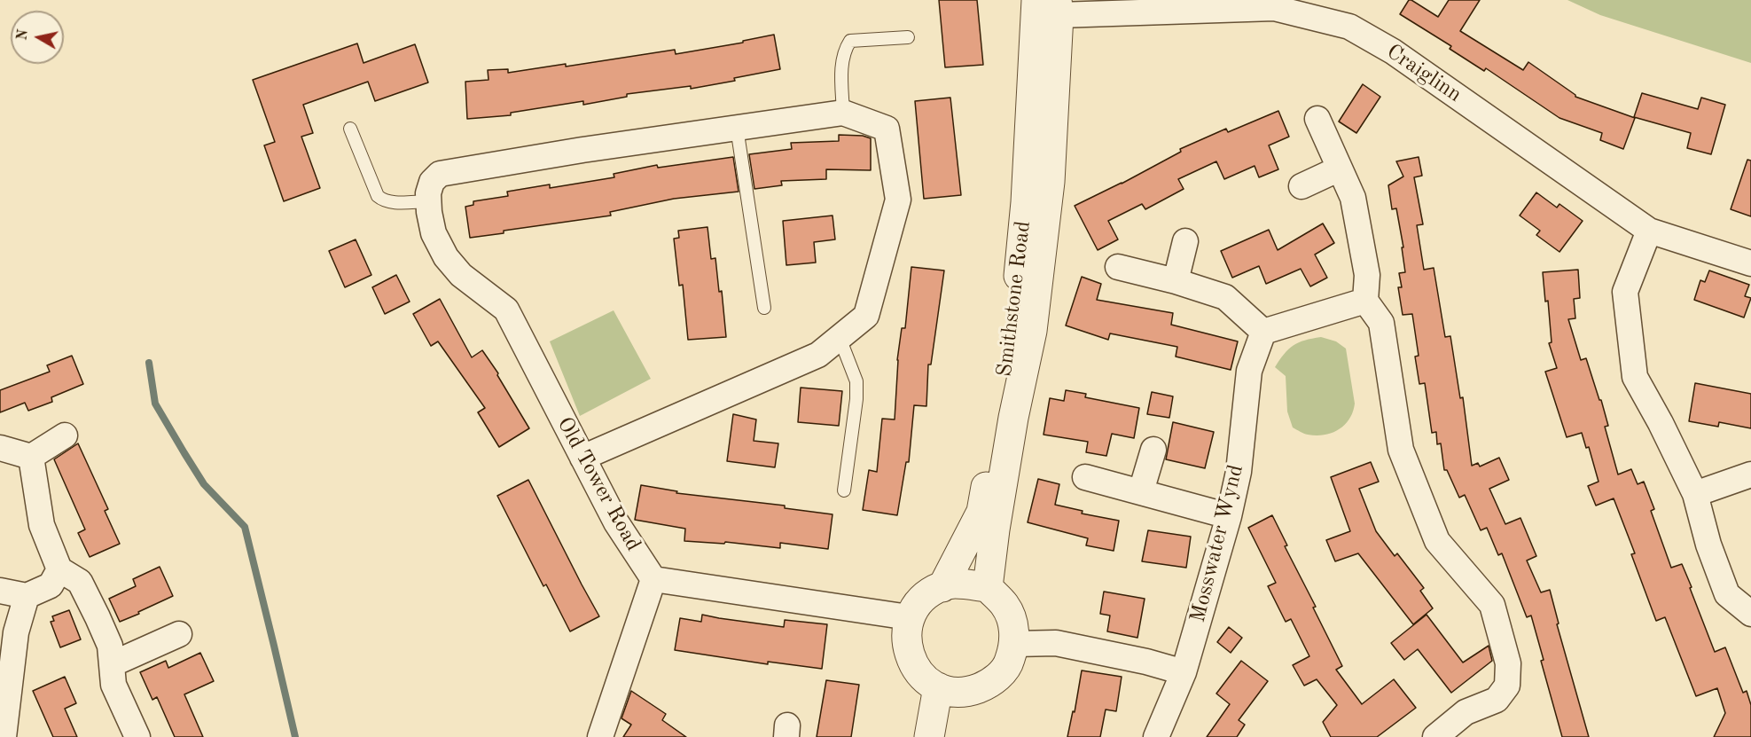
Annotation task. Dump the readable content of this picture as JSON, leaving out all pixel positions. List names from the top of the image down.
{
  "streets": {
    "street": [
      "Craiglinn",
      "Smithstone Road",
      "Old Tower Road",
      "Mosswater Wynd"
    ]
  },
  "crossings": [
    ["Craiglinn", "Smithstone Road"]
  ],
  "north": "left"
}
